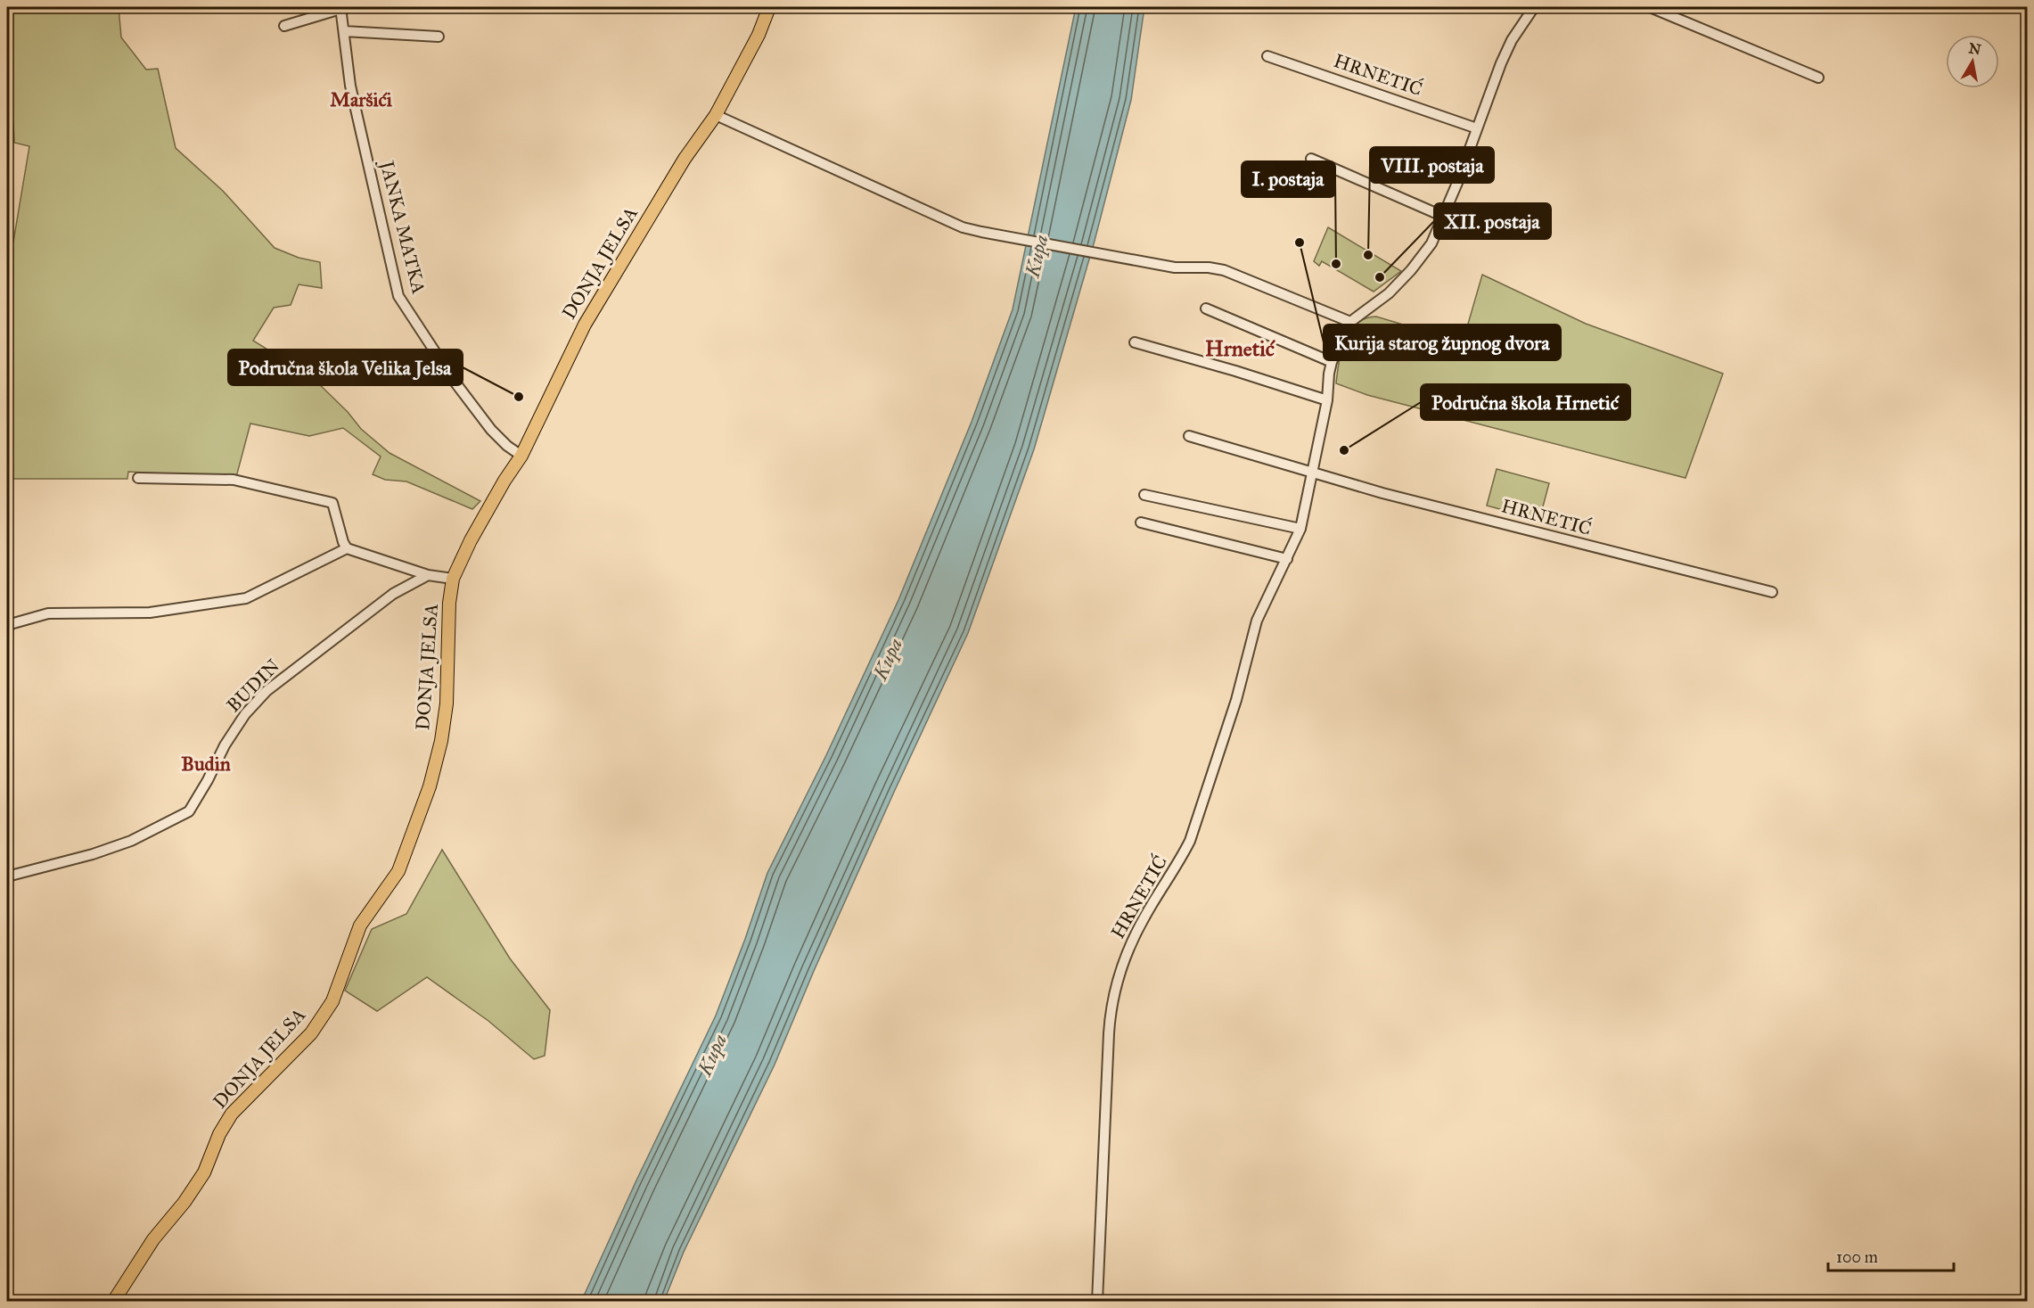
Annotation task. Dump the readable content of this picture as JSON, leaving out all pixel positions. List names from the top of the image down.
{
  "streets": {
    "main road": ["DONJA JELSA"],
    "street": ["HRNETIĆ", "JANKA MATKA", "BUDIN"]
  },
  "crossings": [
    ["JANKA MATKA", "DONJA JELSA"],
    ["DONJA JELSA", "BUDIN"]
  ],
  "districts": ["Maršići", "Hrnetić", "Budin"],
  "water": ["Kupa"],
  "places": [
    "Kurija starog župnog dvora",
    "VIII. postaja",
    "I. postaja",
    "XII. postaja",
    "Područna škola Velika Jelsa",
    "Područna škola Hrnetić"
  ],
  "scale_bar": "100 m",
  "north": "top"
}
